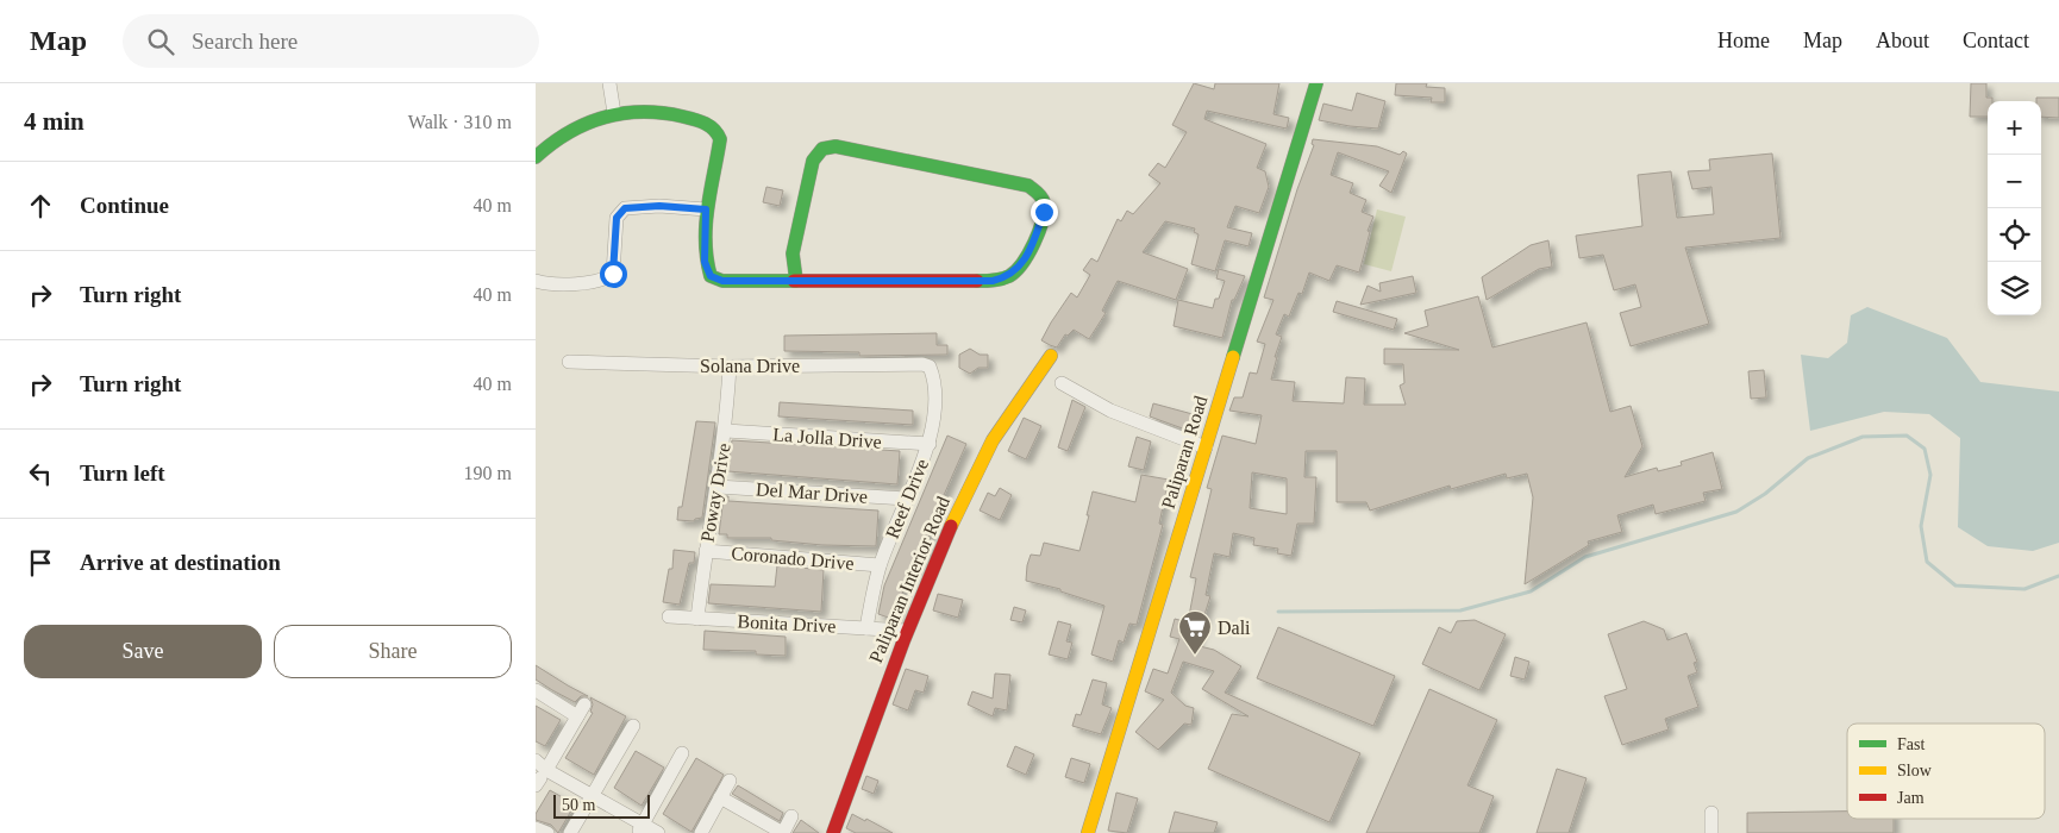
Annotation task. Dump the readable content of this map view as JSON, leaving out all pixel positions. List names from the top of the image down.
{
  "streets": {
    "street": [
      "Solana Drive",
      "La Jolla Drive",
      "Paliparan Road",
      "Poway Drive",
      "Del Mar Drive",
      "Reef Drive",
      "Coronado Drive",
      "Paliparan Interior Road",
      "Bonita Drive"
    ]
  },
  "crossings": [
    ["Solana Drive", "Poway Drive"],
    ["Solana Drive", "Reef Drive"],
    ["La Jolla Drive", "Poway Drive"],
    ["La Jolla Drive", "Reef Drive"],
    ["Poway Drive", "Del Mar Drive"],
    ["Poway Drive", "Coronado Drive"],
    ["Poway Drive", "Bonita Drive"],
    ["Del Mar Drive", "Reef Drive"],
    ["Reef Drive", "Coronado Drive"],
    ["Reef Drive", "Bonita Drive"],
    ["Paliparan Interior Road", "Bonita Drive"]
  ],
  "places": {
    "supermarket": ["Dali"]
  },
  "legend": ["Fast", "Slow", "Jam"],
  "scale_bar": "50 m",
  "page": {
    "header": "Map",
    "search": "Search here",
    "nav": [
      "Home",
      "Map",
      "About",
      "Contact"
    ],
    "heading": ["4 min", "Walk · 310 m"],
    "map_buttons": ["+", "−"],
    "list": [
      ["Continue", "40 m"],
      ["Turn right", "40 m"],
      ["Turn right", "40 m"],
      ["Turn left", "190 m"],
      "Arrive at destination"
    ],
    "buttons": ["Save", "Share"],
    "scale": "50 m"
  }
}
